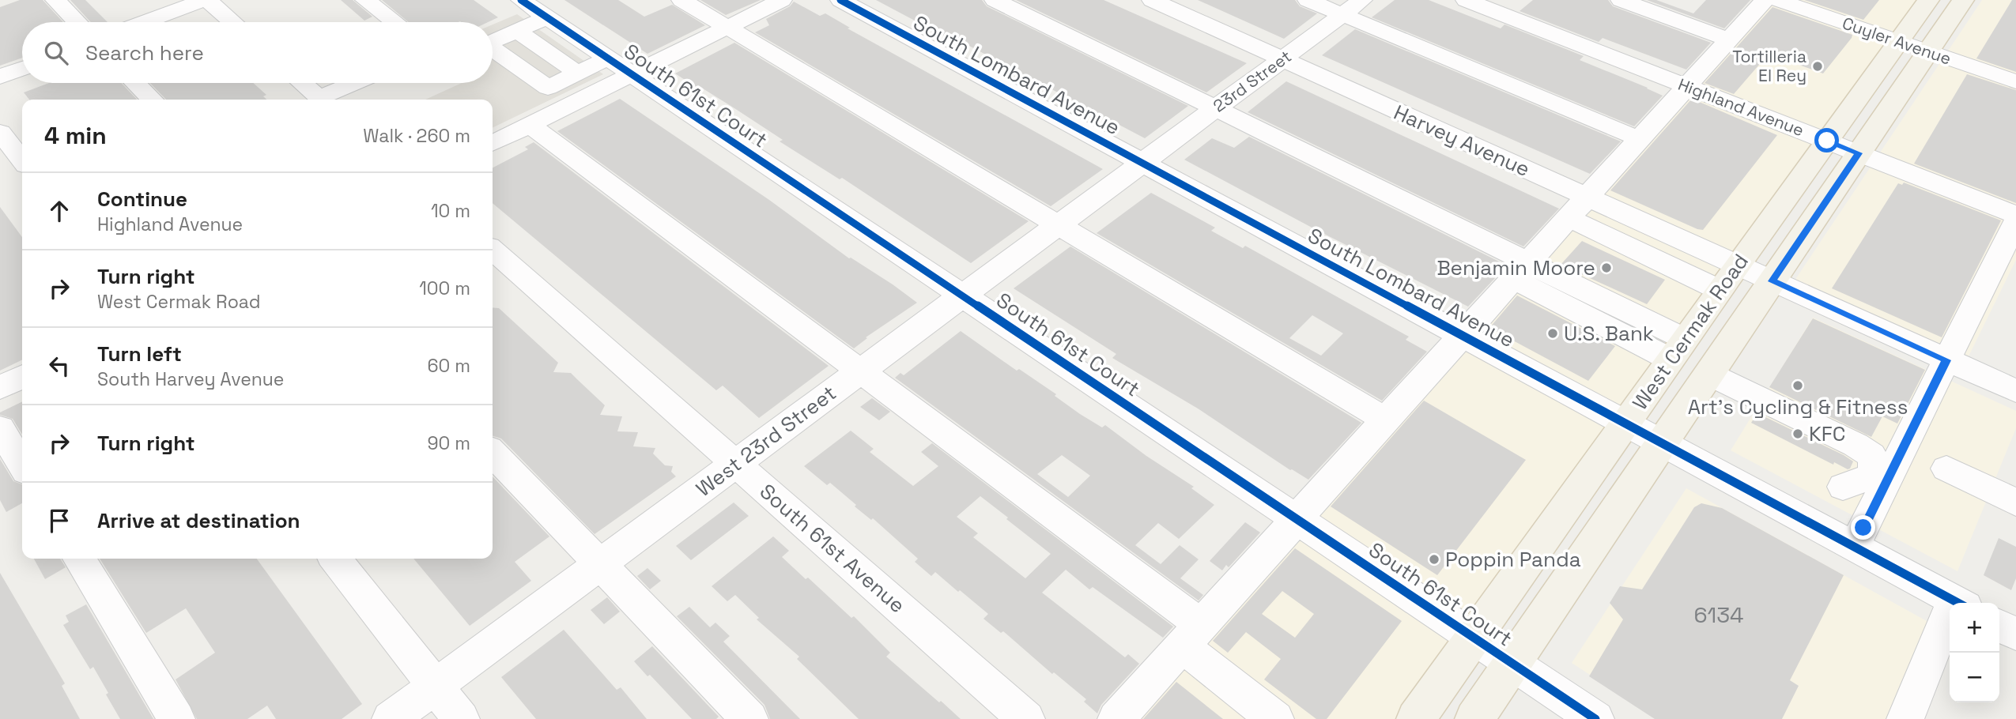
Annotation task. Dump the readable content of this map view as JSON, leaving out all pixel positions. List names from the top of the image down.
{
  "streets": {
    "main road": ["West Cermak Road"],
    "street": [
      "Cuyler Avenue",
      "South Lombard Avenue",
      "23rd Street",
      "South 61st Court",
      "Highland Avenue",
      "Harvey Avenue",
      "West 23rd Street",
      "South 61st Avenue"
    ]
  },
  "crossings": [
    ["Cuyler Avenue", "West Cermak Road"],
    ["South Lombard Avenue", "23rd Street"],
    ["South Lombard Avenue", "West Cermak Road"],
    ["South Lombard Avenue", "West 23rd Street"],
    ["23rd Street", "Harvey Avenue"],
    ["23rd Street", "West 23rd Street"],
    ["South 61st Court", "West Cermak Road"],
    ["South 61st Court", "West 23rd Street"],
    ["Highland Avenue", "West Cermak Road"],
    ["Harvey Avenue", "West Cermak Road"],
    ["West 23rd Street", "South 61st Avenue"]
  ],
  "places": [
    "Tortilleria El Rey",
    "Benjamin Moore",
    "U.S. Bank",
    "Art's Cycling & Fitness",
    "KFC",
    "Poppin Panda"
  ],
  "house_numbers": ["6134"],
  "page": {
    "search": "Search here",
    "heading": ["4 min", "Walk · 260 m"],
    "list": [
      ["Continue", "Highland Avenue", "10 m"],
      ["Turn right", "West Cermak Road", "100 m"],
      ["Turn left", "South Harvey Avenue", "60 m"],
      ["Turn right", "90 m"],
      "Arrive at destination"
    ],
    "map_buttons": ["+", "−"]
  }
}
